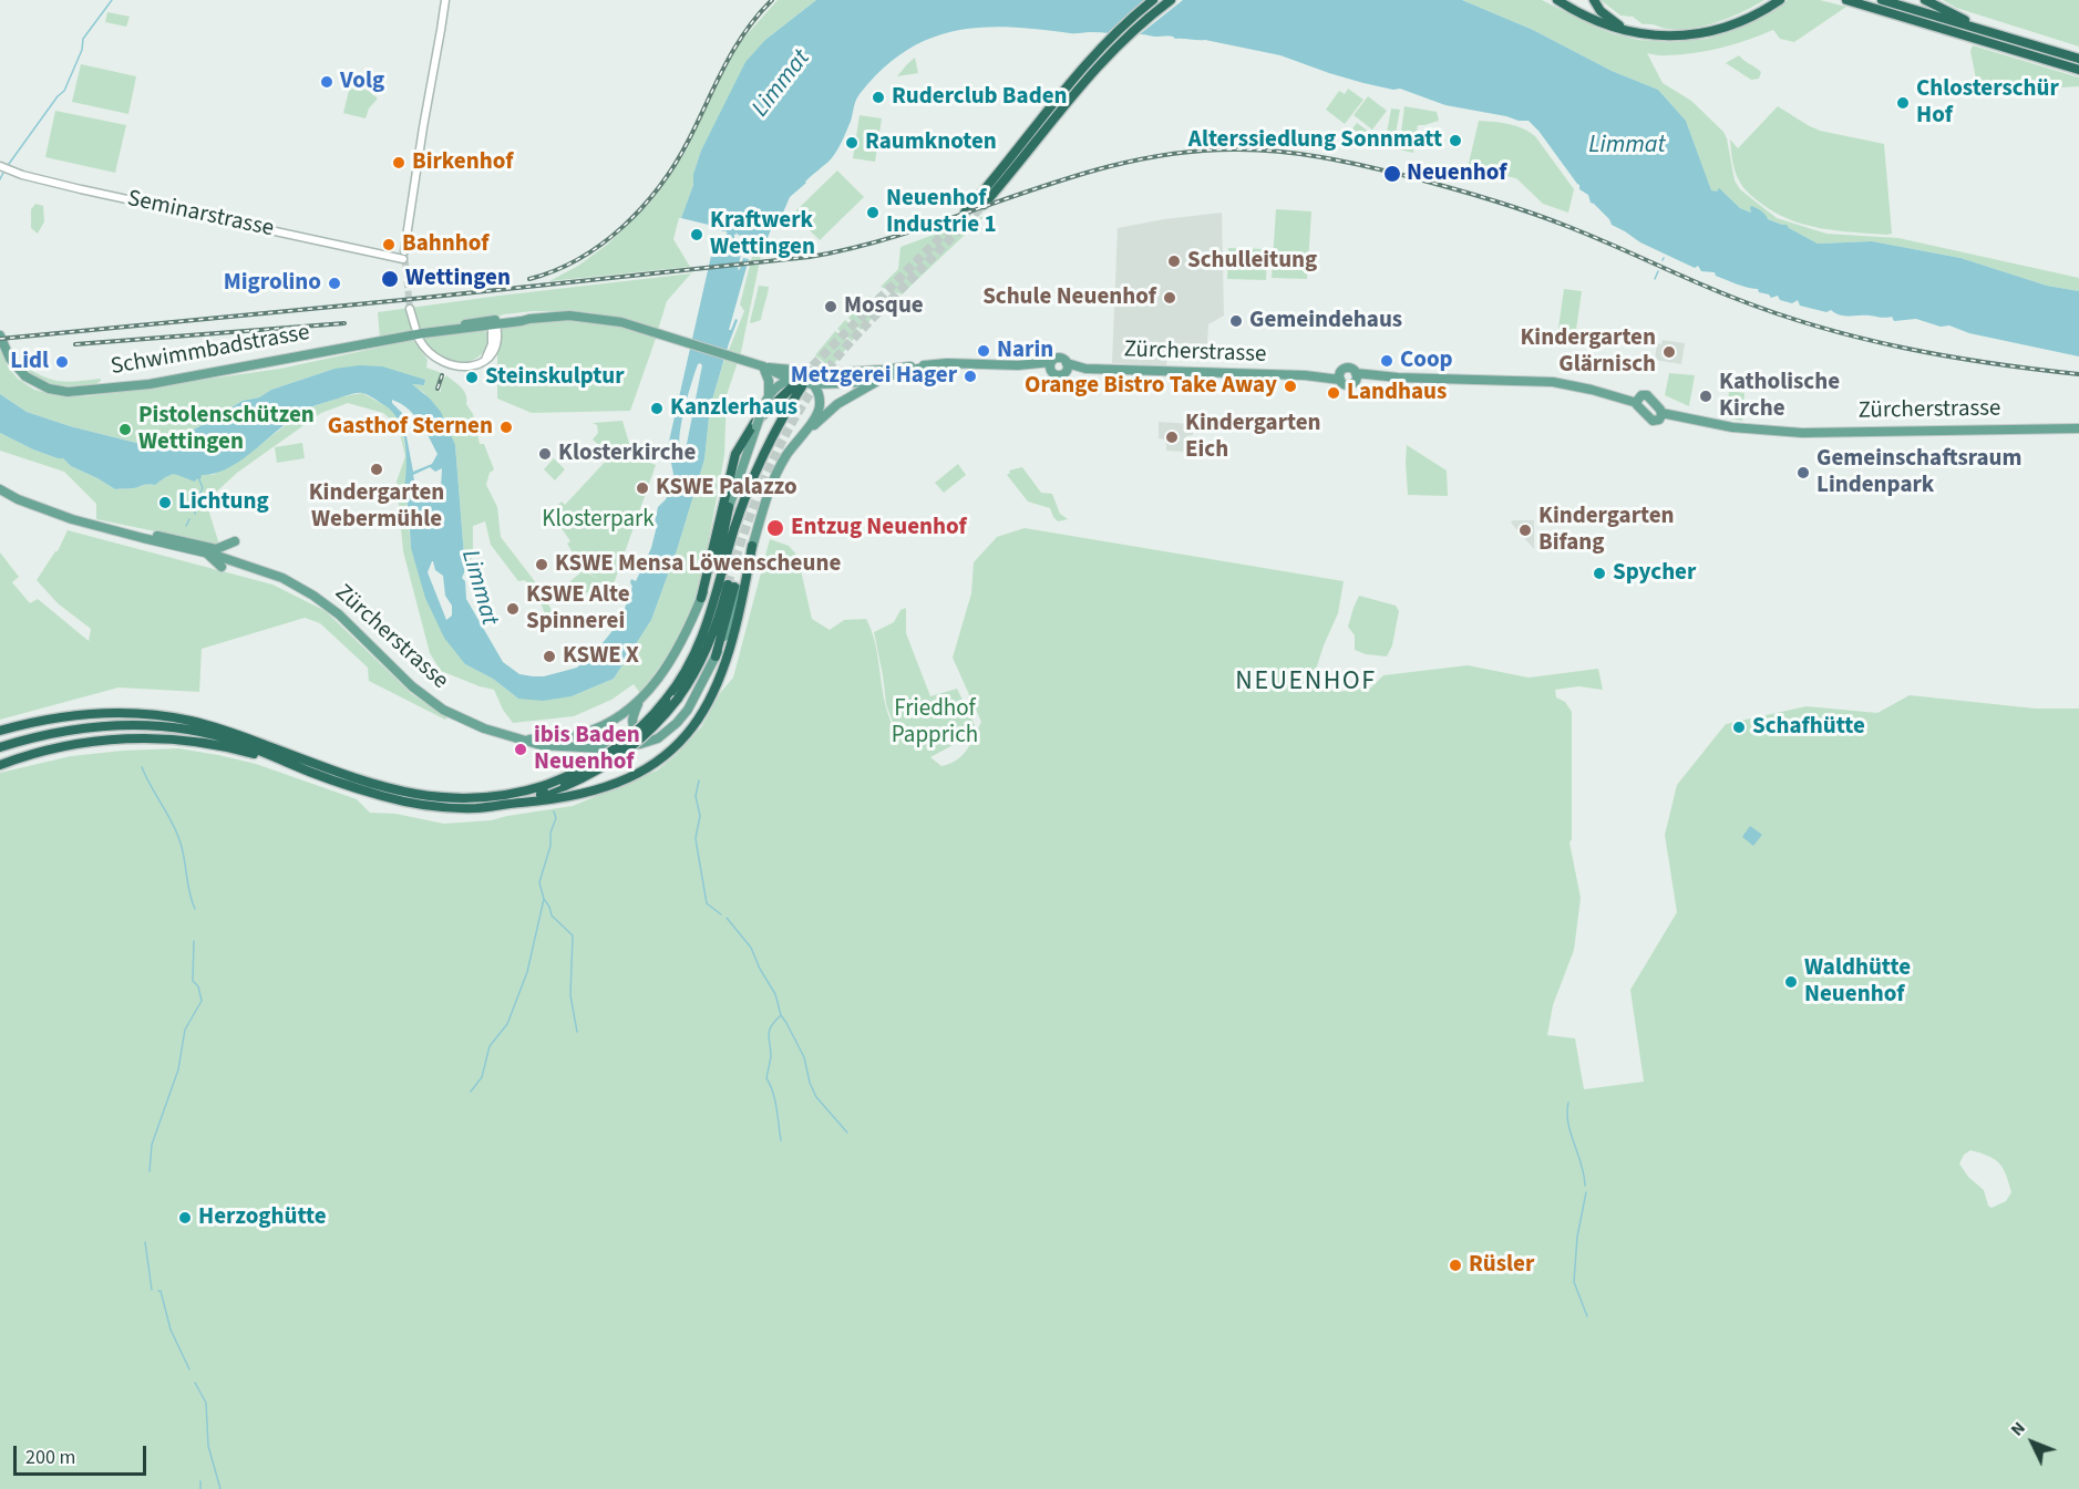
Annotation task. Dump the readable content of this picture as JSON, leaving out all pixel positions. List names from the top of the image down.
{
  "streets": {
    "main road": ["Schwimmbadstrasse", "Zürcherstrasse"],
    "street": ["Seminarstrasse"]
  },
  "districts": ["NEUENHOF"],
  "water": ["Limmat"],
  "parks": ["Klosterpark", "Friedhof Papprich"],
  "places": [
    "Volg",
    "Ruderclub Baden",
    "Chlosterschür Hof",
    "Alterssiedlung Sonnmatt",
    "Raumknoten",
    "Birkenhof",
    "Neuenhof",
    "Neuenhof Industrie 1",
    "Kraftwerk Wettingen",
    "Bahnhof",
    "Schulleitung",
    "Wettingen",
    "Migrolino",
    "Schule Neuenhof",
    "Mosque",
    "Gemeindehaus",
    "Narin",
    "Kindergarten Glärnisch",
    "Coop",
    "Lidl",
    "Metzgerei Hager",
    "Steinskulptur",
    "Orange Bistro Take Away",
    "Landhaus",
    "Katholische Kirche",
    "Kanzlerhaus",
    "Gasthof Sternen",
    "Pistolenschützen Wettingen",
    "Kindergarten Eich",
    "Klosterkirche",
    "Kindergarten Webermühle",
    "Gemeinschaftsraum Lindenpark",
    "KSWE Palazzo",
    "Lichtung",
    "Entzug Neuenhof",
    "Kindergarten Bifang",
    "KSWE Mensa Löwenscheune",
    "Spycher",
    "KSWE Alte Spinnerei",
    "KSWE X",
    "Schafhütte",
    "ibis Baden Neuenhof",
    "Waldhütte Neuenhof",
    "Herzoghütte",
    "Rüsler"
  ],
  "scale_bar": "200 m",
  "north": "top left"
}
